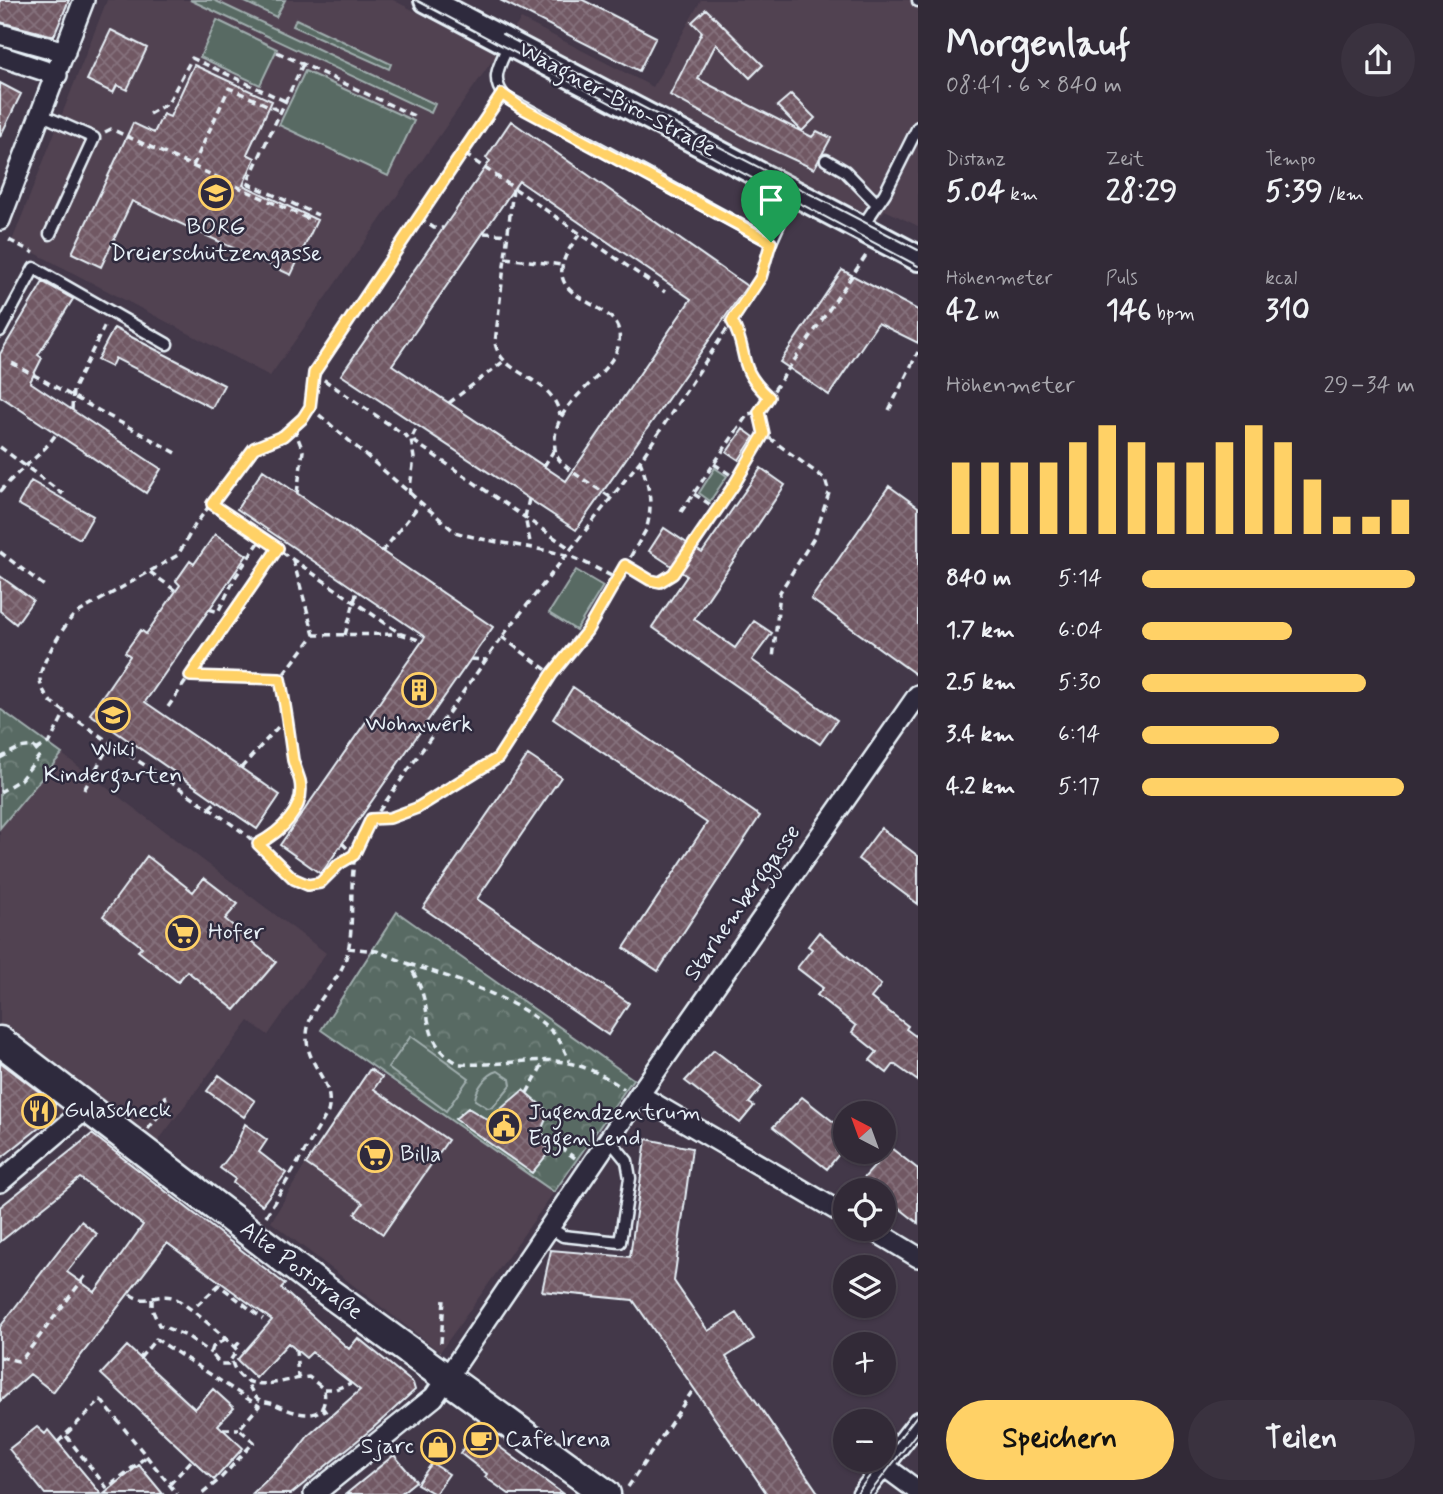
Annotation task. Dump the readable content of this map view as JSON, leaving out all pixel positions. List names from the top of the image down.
{
  "streets": {
    "main road": ["Alte Poststraße"],
    "street": ["Waagner-Biro-Straße", "Starhemberggasse"]
  },
  "crossings": [
    ["Starhemberggasse", "Alte Poststraße"]
  ],
  "places": {
    "school or university": ["BORG Dreierschützengasse", "Wiki Kindergarten"],
    "building": ["Wohnwerk"],
    "supermarket": ["Hofer", "Billa"],
    "restaurant": ["Gulascheck"],
    "public building": ["Jugendzentrum EggenLend"],
    "cafe": ["Cafe Irena"],
    "shop": ["Sjarc"]
  },
  "north": "top left",
  "page": {
    "heading": ["Morgenlauf", "08:41 · 6 × 840 m"],
    "stats": [
      ["Distanz", "5.04 km"],
      ["Zeit", "28:29"],
      ["Tempo", "5:39 /km"],
      ["Höhenmeter", "42 m"],
      ["Puls", "146 bpm"],
      ["kcal", "310"]
    ],
    "chart": ["Höhenmeter", "29–34 m"],
    "list": [
      {
        "name": "840 m",
        "note": "5:14"
      },
      {
        "name": "1.7 km",
        "note": "6:04"
      },
      {
        "name": "2.5 km",
        "note": "5:30"
      },
      {
        "name": "3.4 km",
        "note": "6:14"
      },
      {
        "name": "4.2 km",
        "note": "5:17"
      }
    ],
    "map_buttons": ["+", "−"],
    "buttons": ["Speichern", "Teilen"]
  }
}
